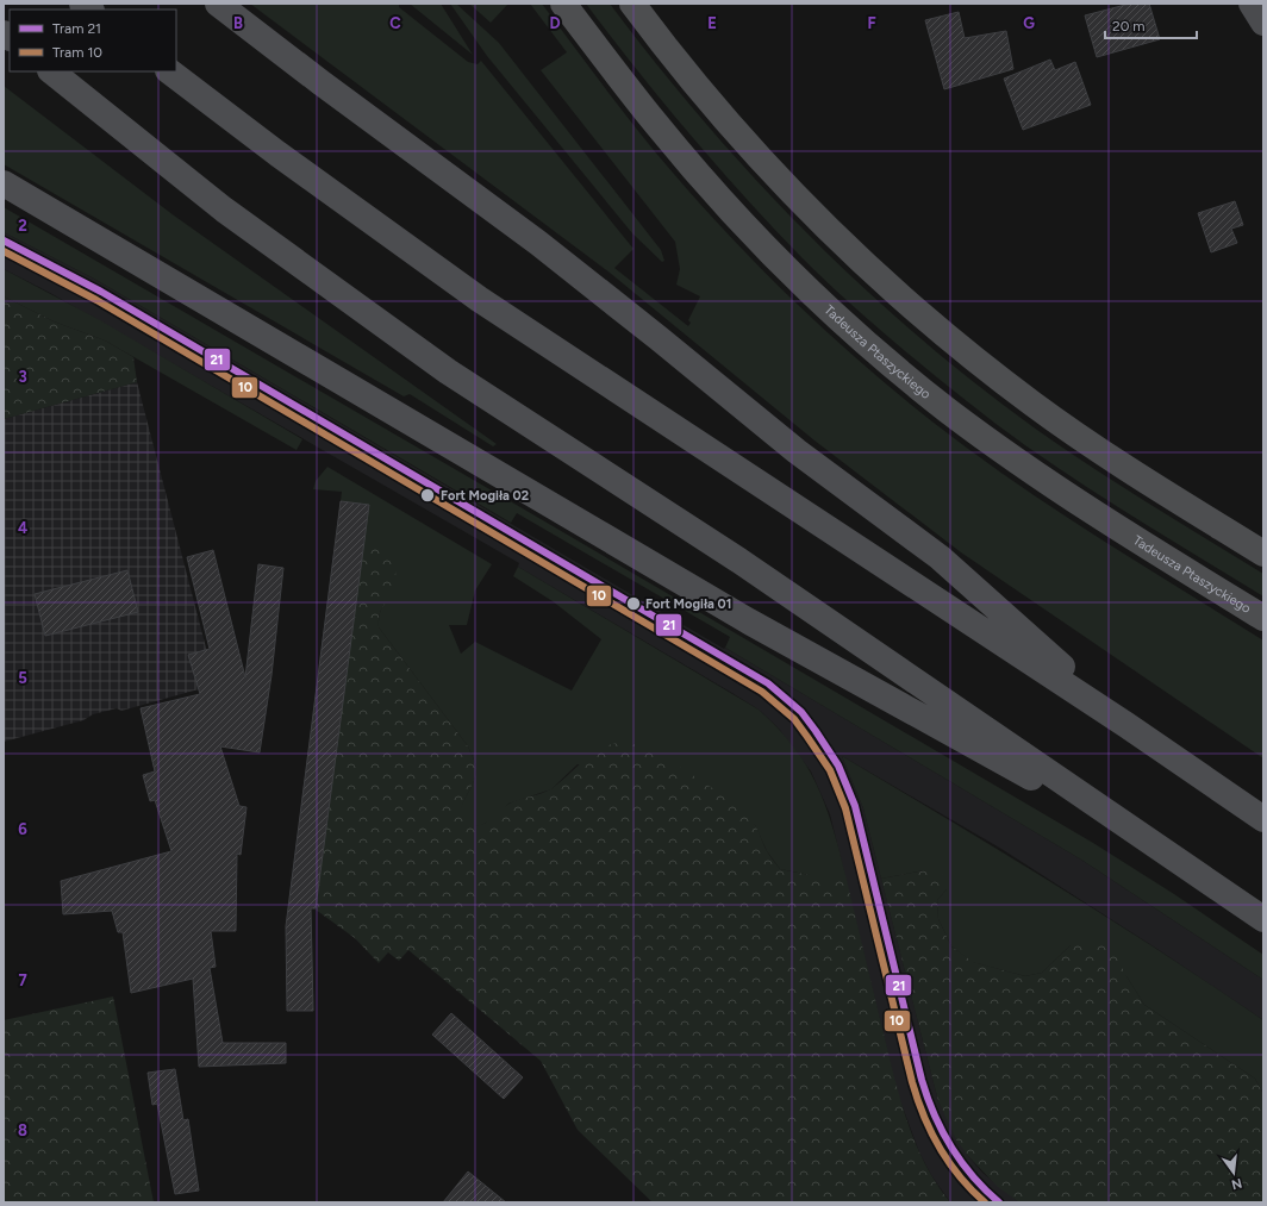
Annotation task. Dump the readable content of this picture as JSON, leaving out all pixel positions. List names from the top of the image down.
{
  "streets": {
    "main road": ["Tadeusza Ptaszyckiego"]
  },
  "places": ["Fort Mogiła 02", "Fort Mogiła 01"],
  "lines": ["tram line 21", "tram line 10"],
  "legend": ["Tram 21", "Tram 10"],
  "scale_bar": "20 m",
  "north": "bottom",
  "grid": {
    "columns": [
      "B",
      "C",
      "D",
      "E",
      "F",
      "G"
    ],
    "rows": [
      "2",
      "3",
      "4",
      "5",
      "6",
      "7",
      "8"
    ]
  }
}
